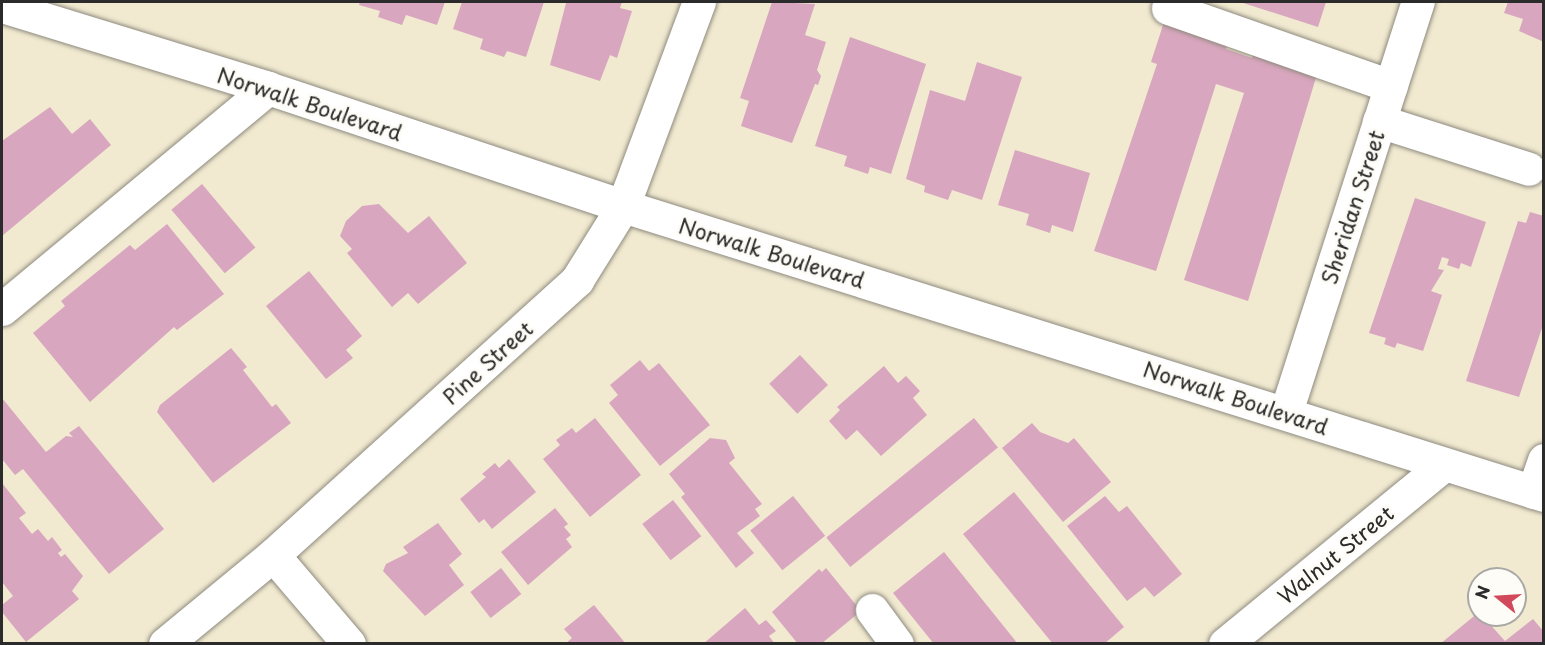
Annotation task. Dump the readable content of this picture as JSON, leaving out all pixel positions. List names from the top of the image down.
{
  "streets": {
    "street": [
      "Norwalk Boulevard",
      "Sheridan Street",
      "Pine Street",
      "Walnut Street"
    ]
  },
  "crossings": [
    ["Norwalk Boulevard", "Sheridan Street"],
    ["Norwalk Boulevard", "Pine Street"],
    ["Norwalk Boulevard", "Walnut Street"]
  ],
  "north": "left"
}
